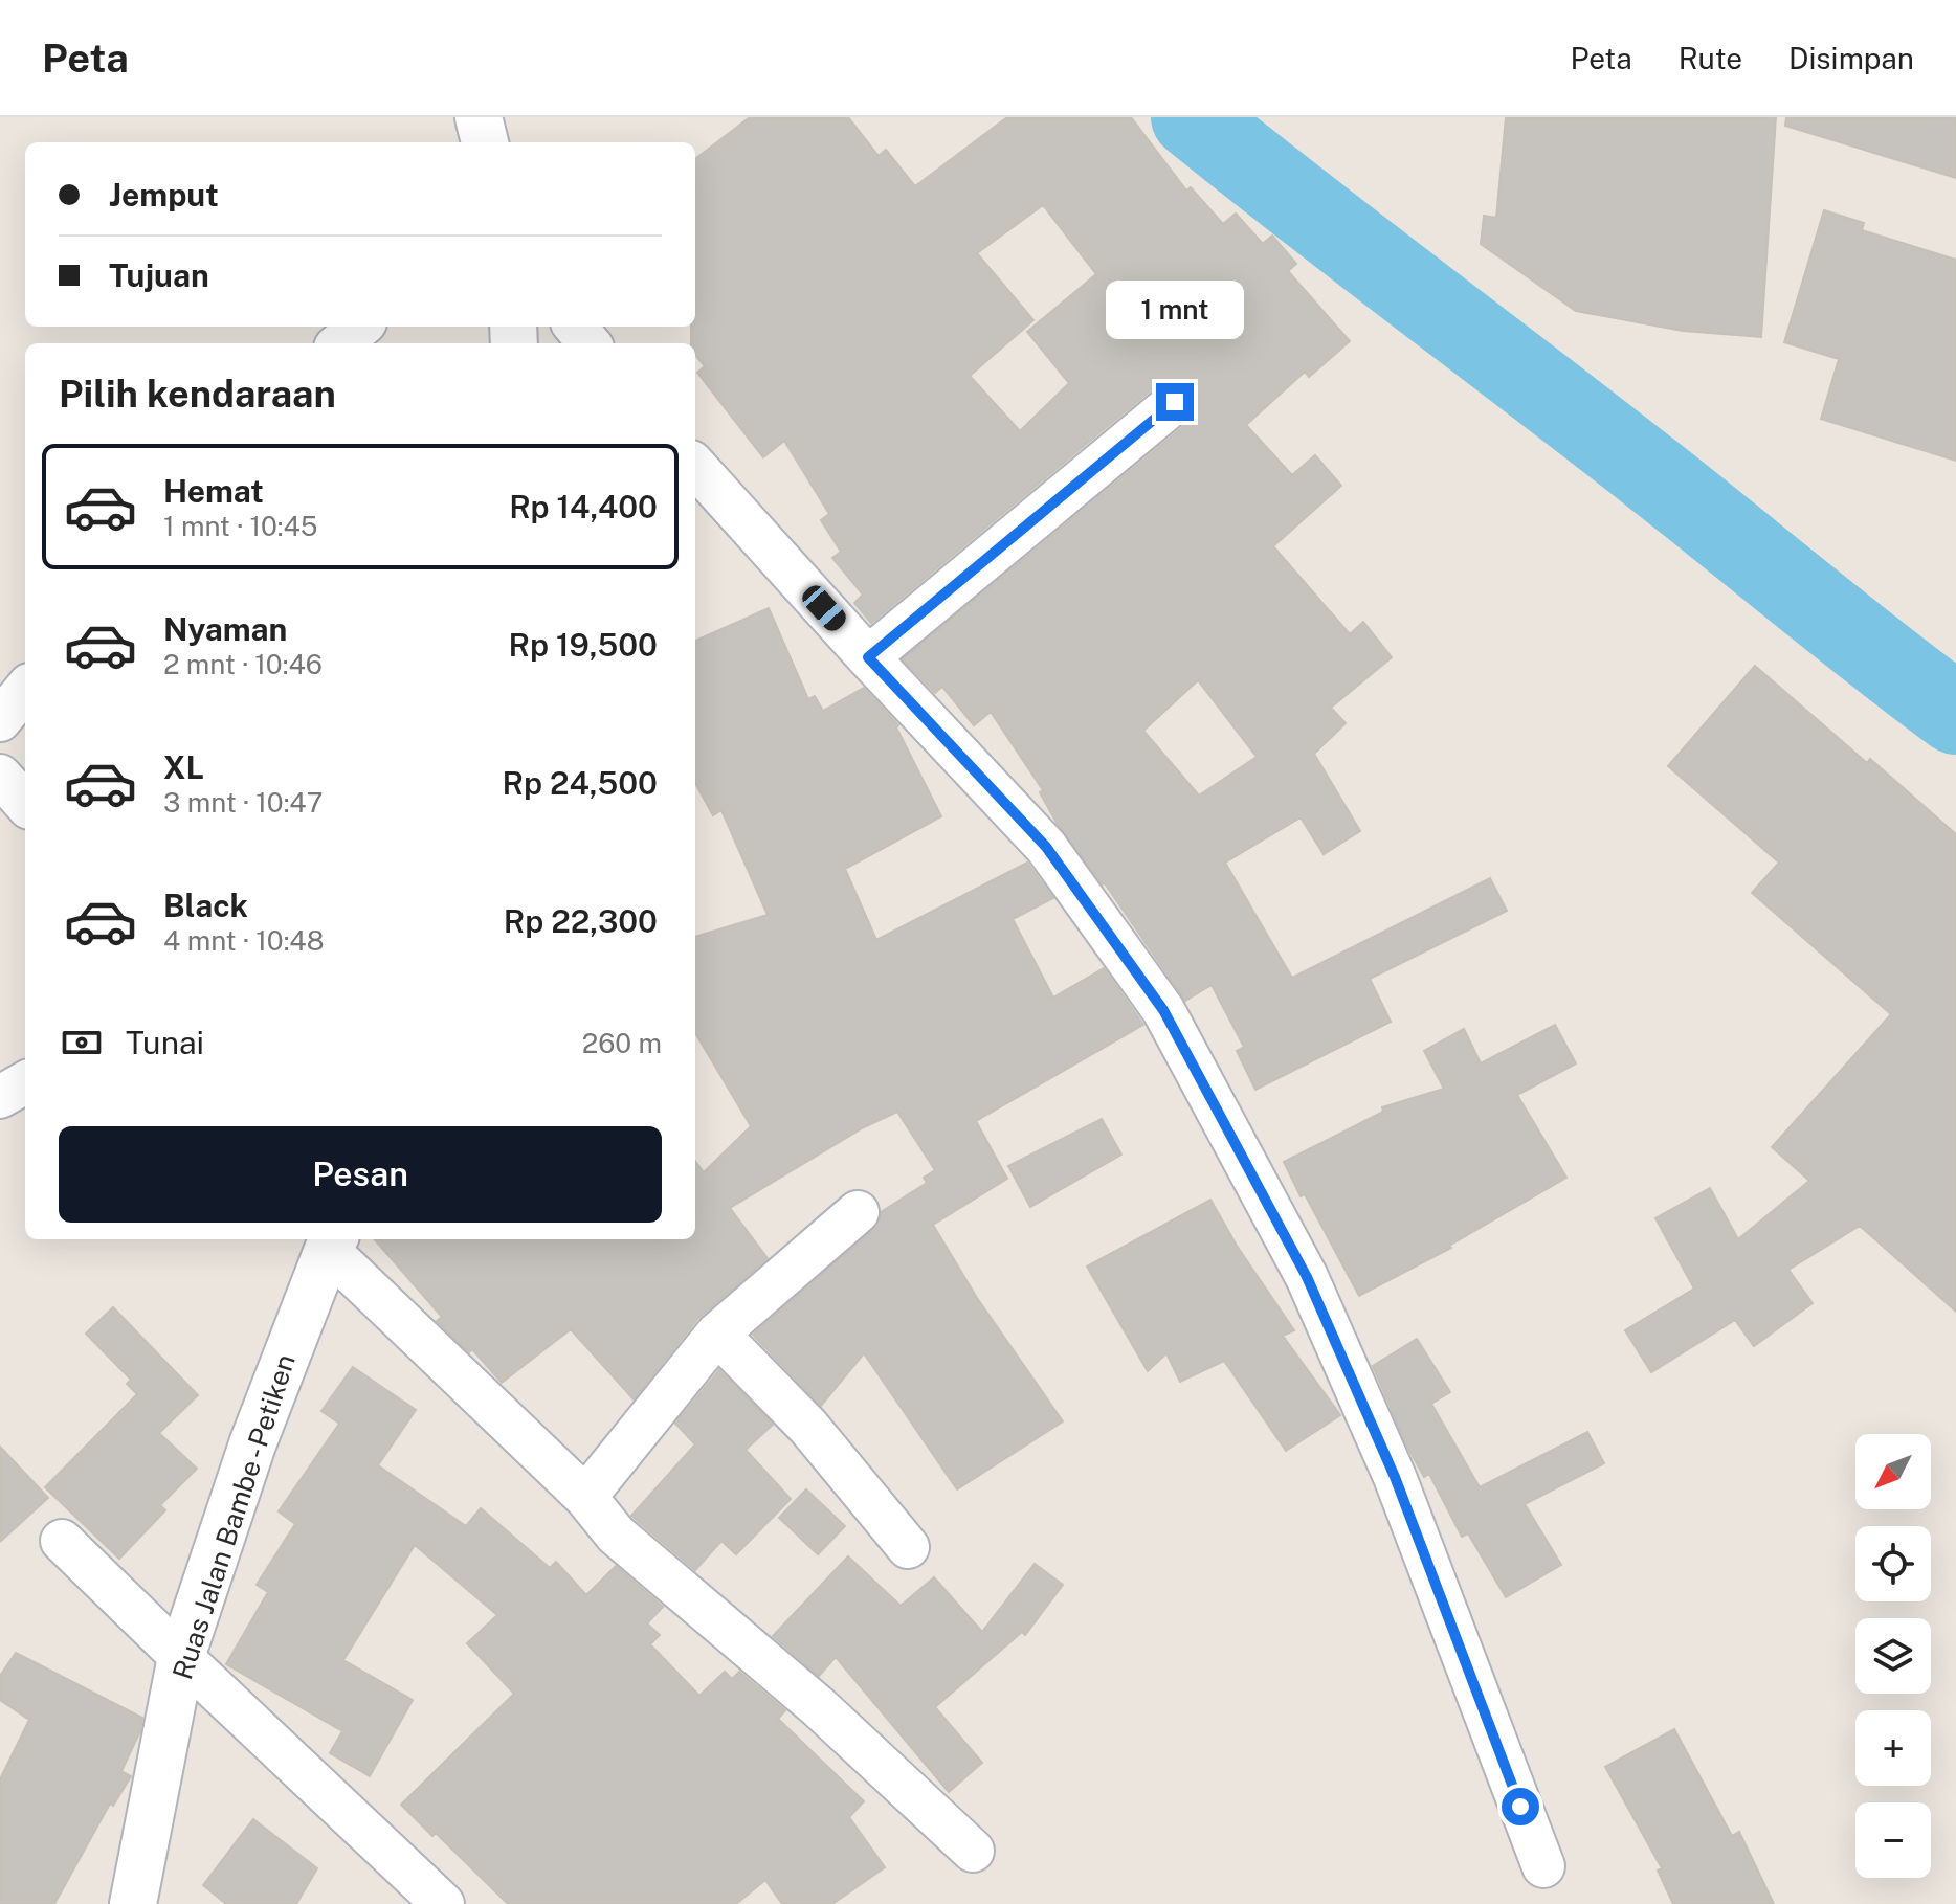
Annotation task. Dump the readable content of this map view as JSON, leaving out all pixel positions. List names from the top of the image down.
{
  "streets": {
    "main road": ["Ruas Jalan Bambe - Petiken"]
  },
  "north": "bottom left",
  "page": {
    "header": "Peta",
    "nav": ["Peta", "Rute", "Disimpan"],
    "banner": ["Jemput", "Tujuan"],
    "bubble": "1 mnt",
    "heading": "Pilih kendaraan",
    "list": [
      {
        "name": "Hemat",
        "note": "1 mnt · 10:45",
        "value": "Rp 14,400"
      },
      {
        "name": "Nyaman",
        "note": "2 mnt · 10:46",
        "value": "Rp 19,500"
      },
      {
        "name": "XL",
        "note": "3 mnt · 10:47",
        "value": "Rp 24,500"
      },
      {
        "name": "Black",
        "note": "4 mnt · 10:48",
        "value": "Rp 22,300"
      }
    ],
    "pay": ["Tunai", "260 m"],
    "buttons": "Pesan",
    "map_buttons": ["+", "−"]
  }
}
